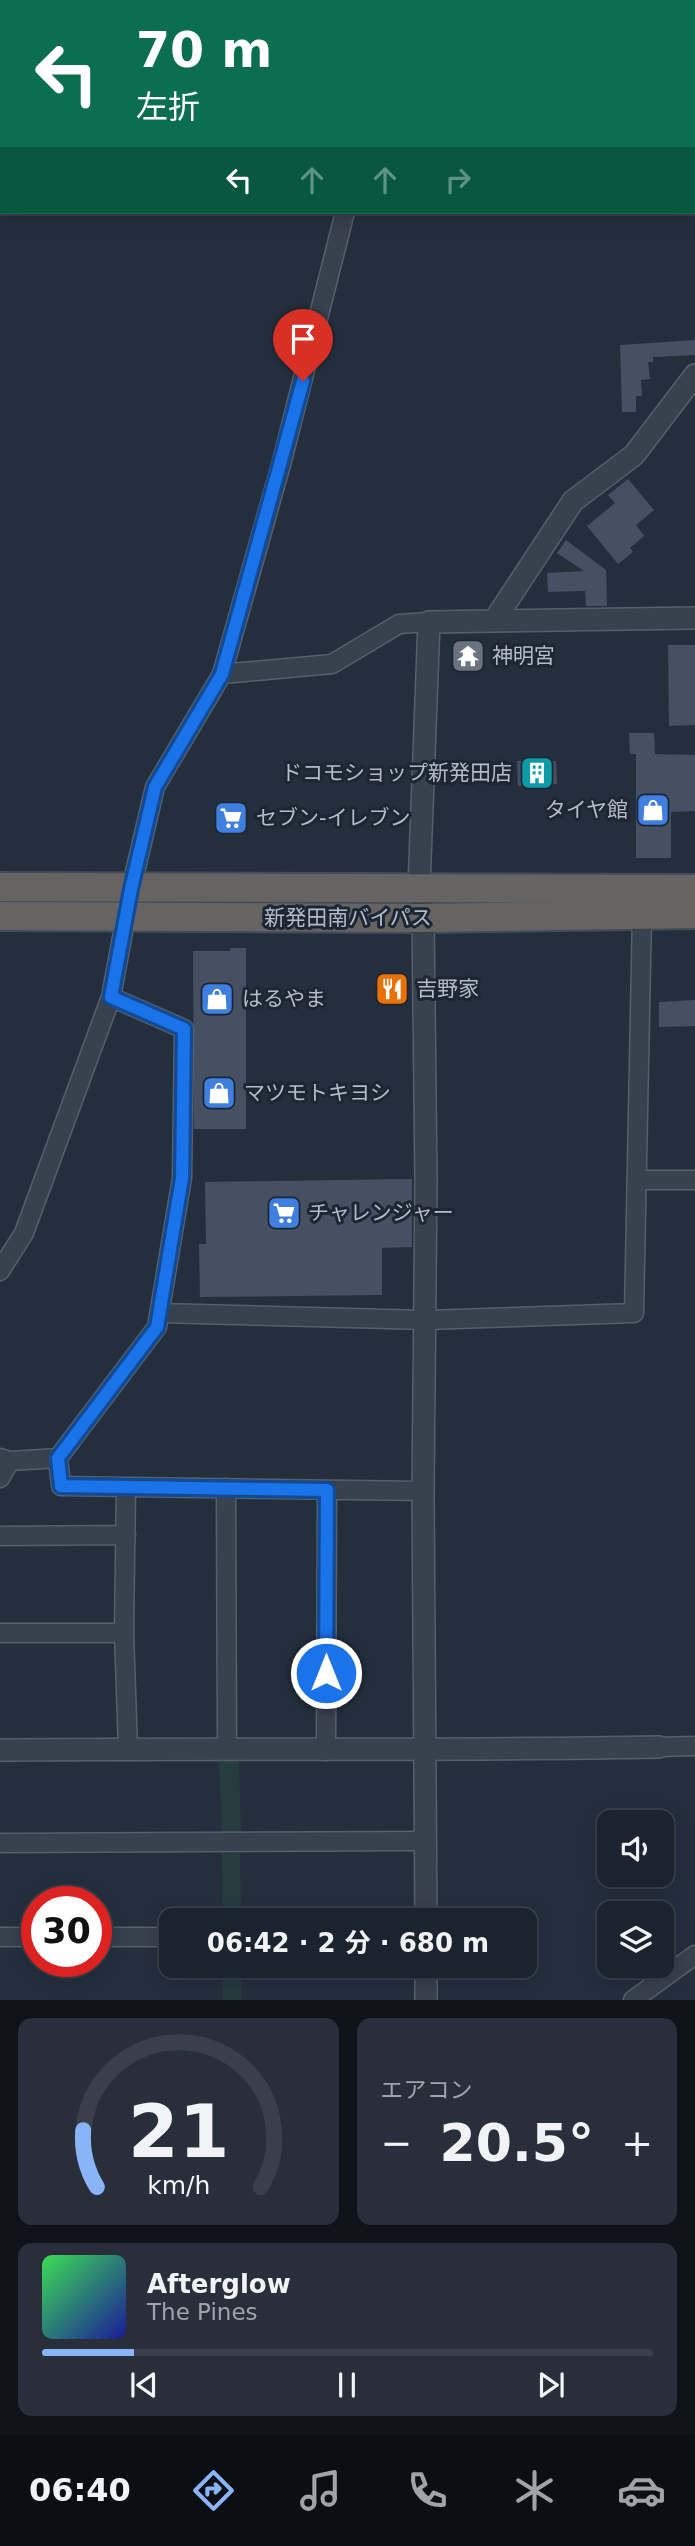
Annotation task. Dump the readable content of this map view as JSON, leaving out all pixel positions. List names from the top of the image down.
{
  "streets": {
    "highway": ["新発田南バイパス"]
  },
  "places": {
    "temple": ["神明宮"],
    "building": ["ドコモショップ新発田店"],
    "shop": ["タイヤ館", "はるやま", "マツモトキヨシ"],
    "supermarket": ["セブン-イレブン", "チャレンジャー"],
    "restaurant": ["吉野家"]
  },
  "page": {
    "turn": ["70 m", "左折"],
    "limit": "30",
    "trip": "06:42 · 2 分 · 680 m",
    "tile": "エアコン",
    "heat": ["−", "20.5°", "+"],
    "song": ["Afterglow", "The Pines"],
    "tabs": "06:40",
    "gauge": ["21", "km/h"]
  }
}
